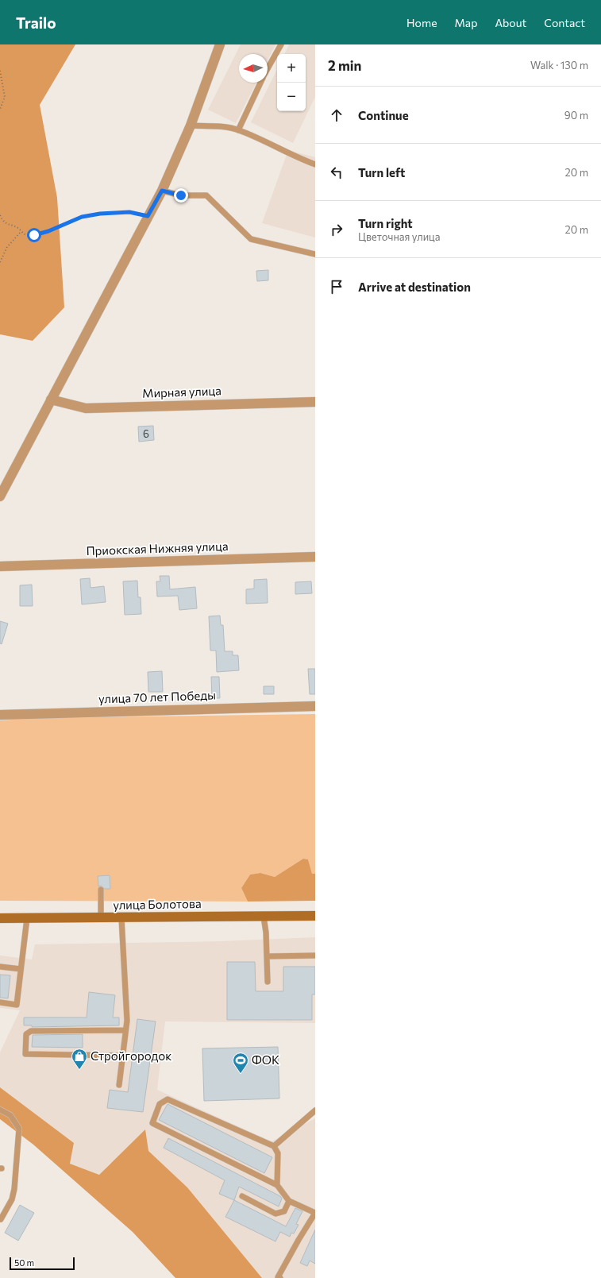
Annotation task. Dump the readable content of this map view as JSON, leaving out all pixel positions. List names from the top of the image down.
{
  "streets": {
    "main road": ["улица Болотова"],
    "street": ["Мирная улица", "Приокская Нижняя улица", "улица 70 лет Победы"]
  },
  "places": {
    "shop": ["Стройгородок"],
    "sports": ["ФОК"]
  },
  "house_numbers": ["6"],
  "scale_bar": "50 m",
  "north": "left",
  "page": {
    "header": "Trailo",
    "nav": [
      "Home",
      "Map",
      "About",
      "Contact"
    ],
    "heading": ["2 min", "Walk · 130 m"],
    "map_buttons": ["+", "−"],
    "list": [
      ["Continue", "90 m"],
      ["Turn left", "20 m"],
      ["Turn right", "Цветочная улица", "20 m"],
      "Arrive at destination"
    ],
    "scale": "50 m"
  }
}
